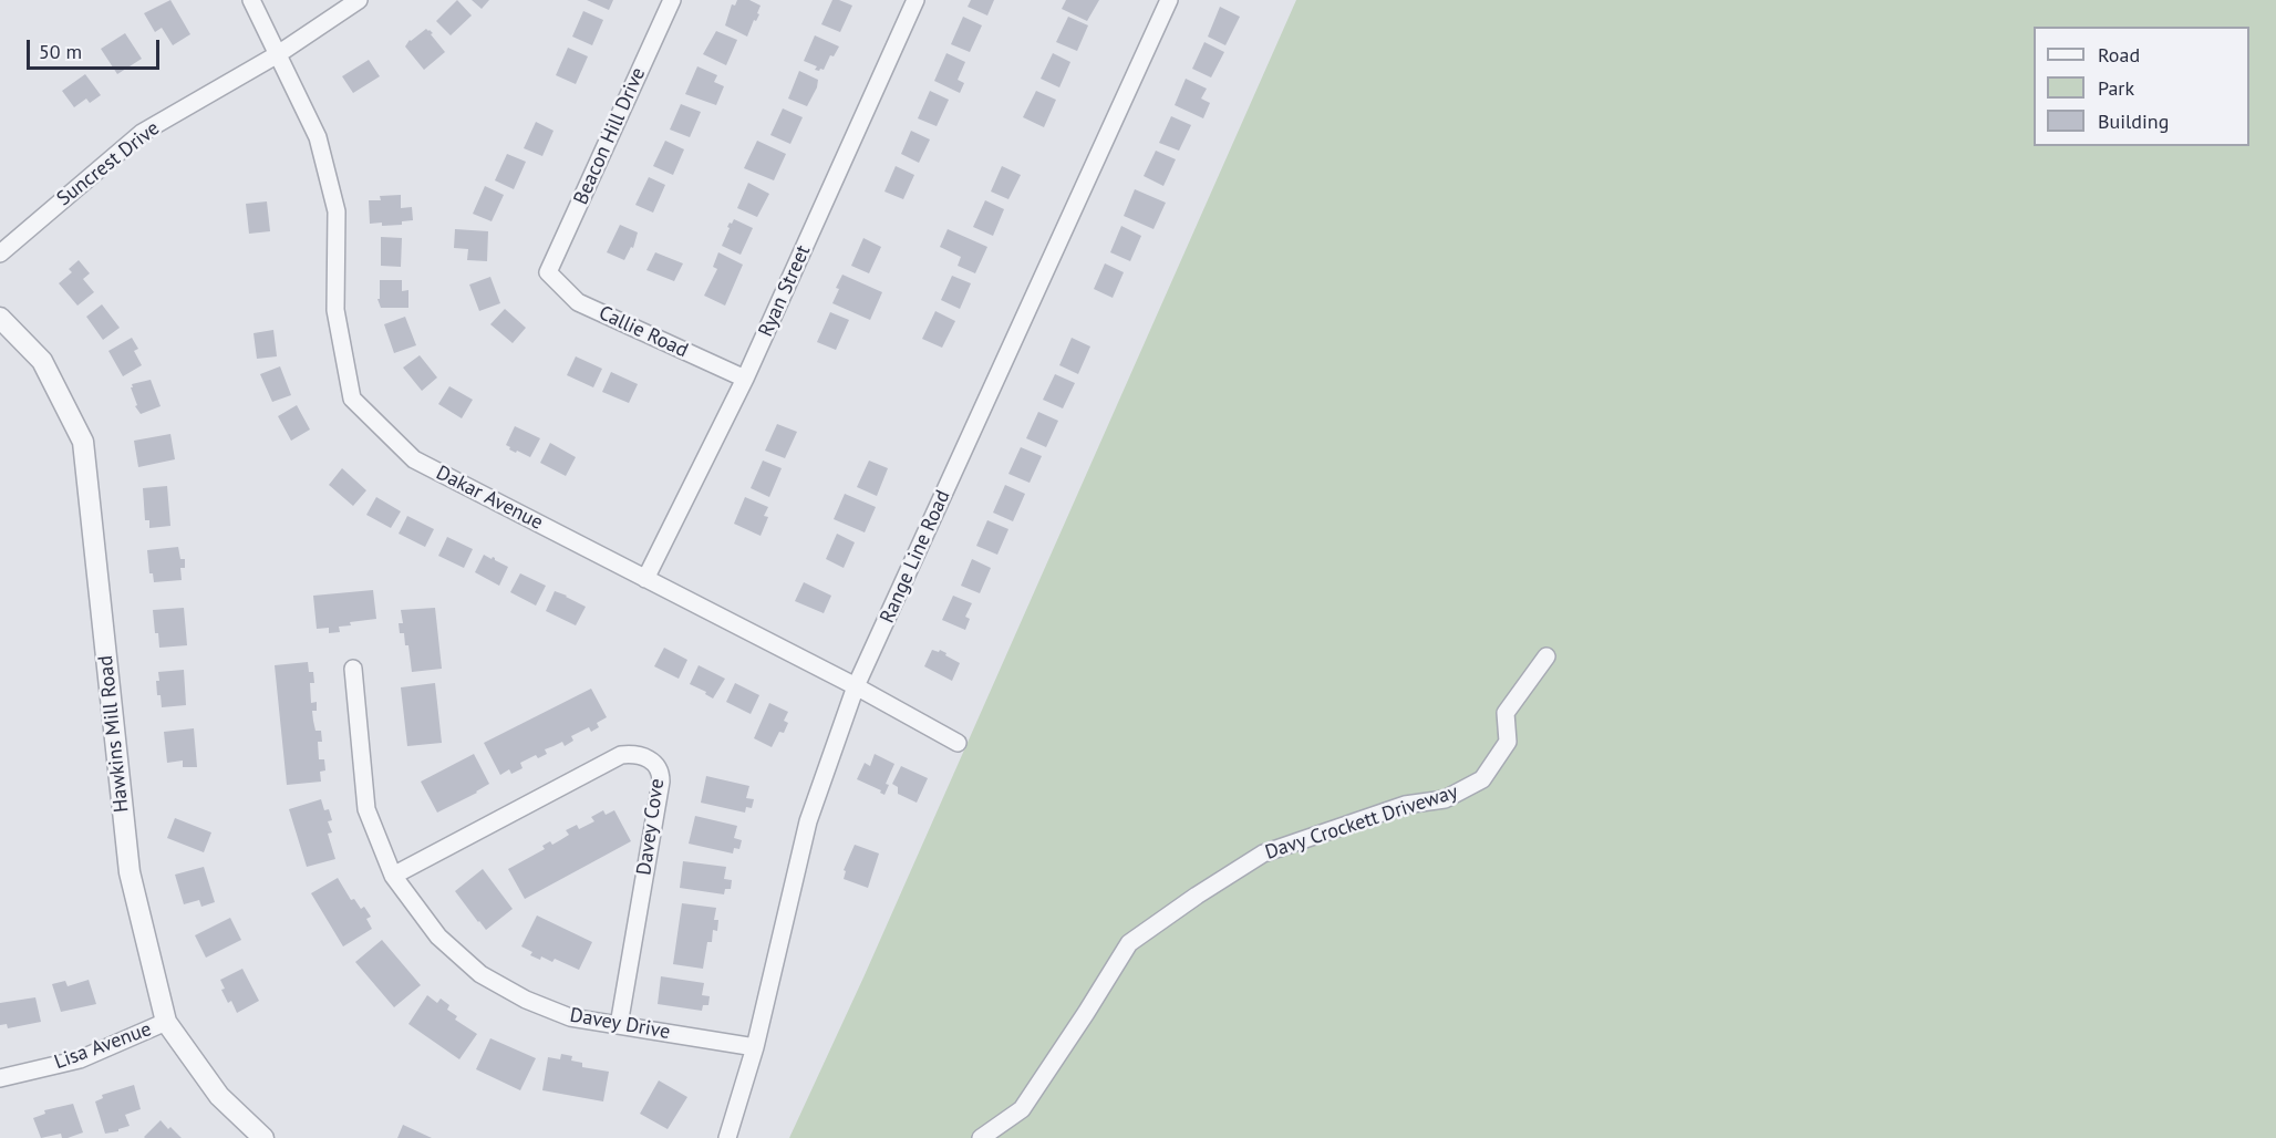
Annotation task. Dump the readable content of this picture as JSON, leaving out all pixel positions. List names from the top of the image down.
{
  "streets": {
    "street": [
      "Beacon Hill Drive",
      "Suncrest Drive",
      "Ryan Street",
      "Callie Road",
      "Dakar Avenue",
      "Range Line Road",
      "Hawkins Mill Road",
      "Davy Crockett Driveway",
      "Davey Cove",
      "Davey Drive",
      "Lisa Avenue"
    ]
  },
  "crossings": [
    ["Beacon Hill Drive", "Callie Road"],
    ["Suncrest Drive", "Dakar Avenue"],
    ["Ryan Street", "Callie Road"],
    ["Ryan Street", "Dakar Avenue"],
    ["Dakar Avenue", "Range Line Road"],
    ["Range Line Road", "Davey Drive"],
    ["Hawkins Mill Road", "Lisa Avenue"],
    ["Davey Cove", "Davey Drive"]
  ],
  "legend": ["Road", "Park", "Building"],
  "scale_bar": "50 m"
}
